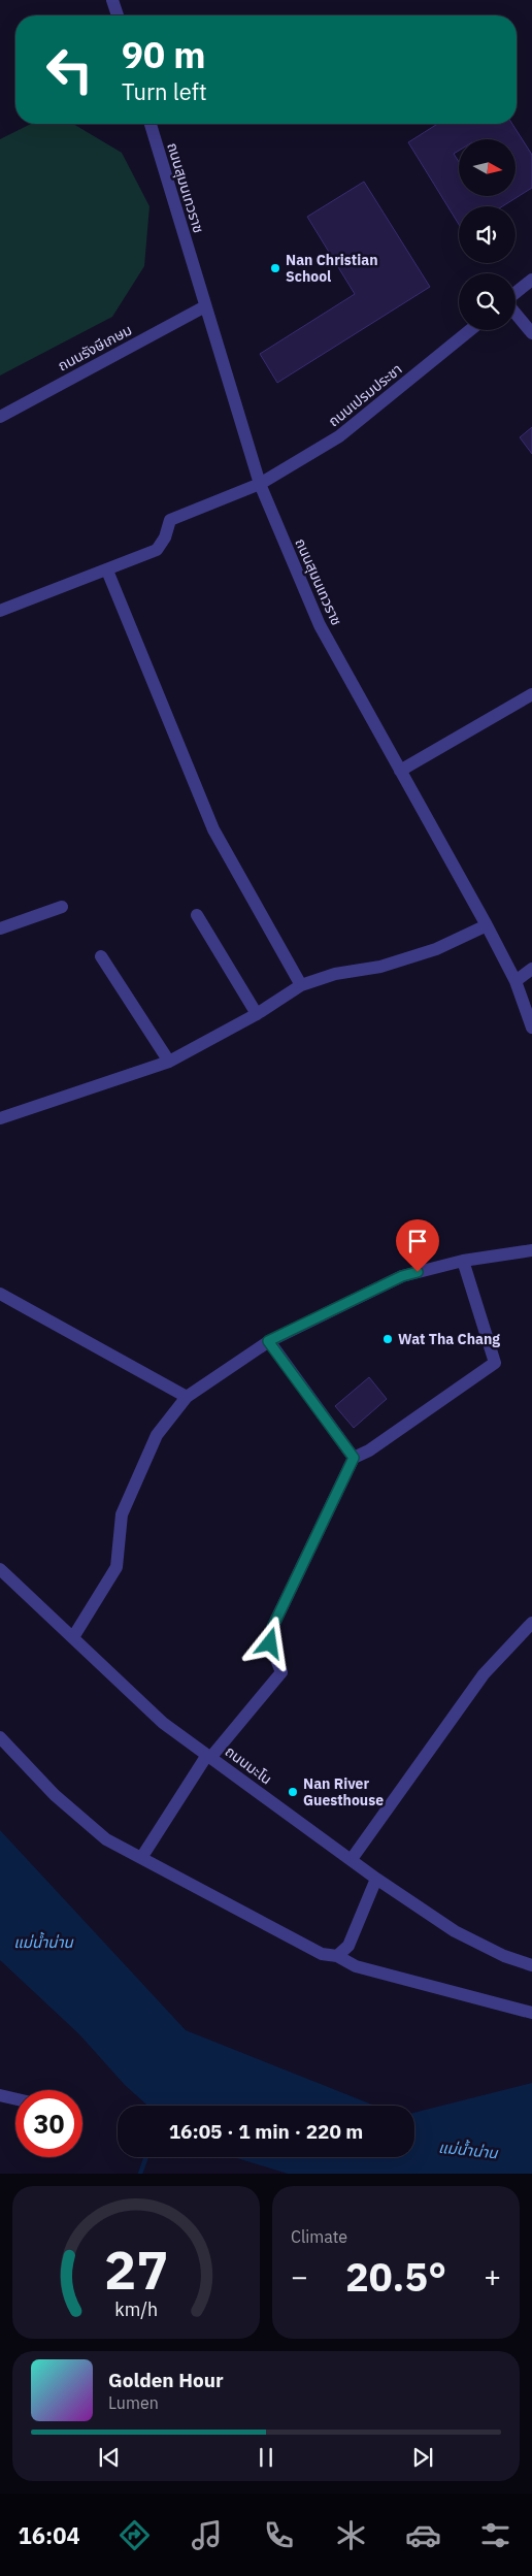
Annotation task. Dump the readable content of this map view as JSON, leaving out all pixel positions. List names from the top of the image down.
{
  "streets": {
    "street": [
      "ถนนสุมนเทวราช",
      "ถนนรังษีเกษม",
      "ถนนเปรมประชา",
      "ถนนมะโน"
    ]
  },
  "crossings": [
    ["ถนนสุมนเทวราช", "ถนนรังษีเกษม"],
    ["ถนนสุมนเทวราช", "ถนนเปรมประชา"]
  ],
  "water": ["แม่น้ำน่าน"],
  "places": ["Nan Christian School", "Wat Tha Chang", "Nan River Guesthouse"],
  "north": "right",
  "page": {
    "turn": ["90 m", "Turn left"],
    "limit": "30",
    "trip": "16:05 · 1 min · 220 m",
    "tile": "Climate",
    "heat": ["−", "20.5°", "+"],
    "song": ["Golden Hour", "Lumen"],
    "tabs": "16:04",
    "gauge": ["27", "km/h"]
  }
}
